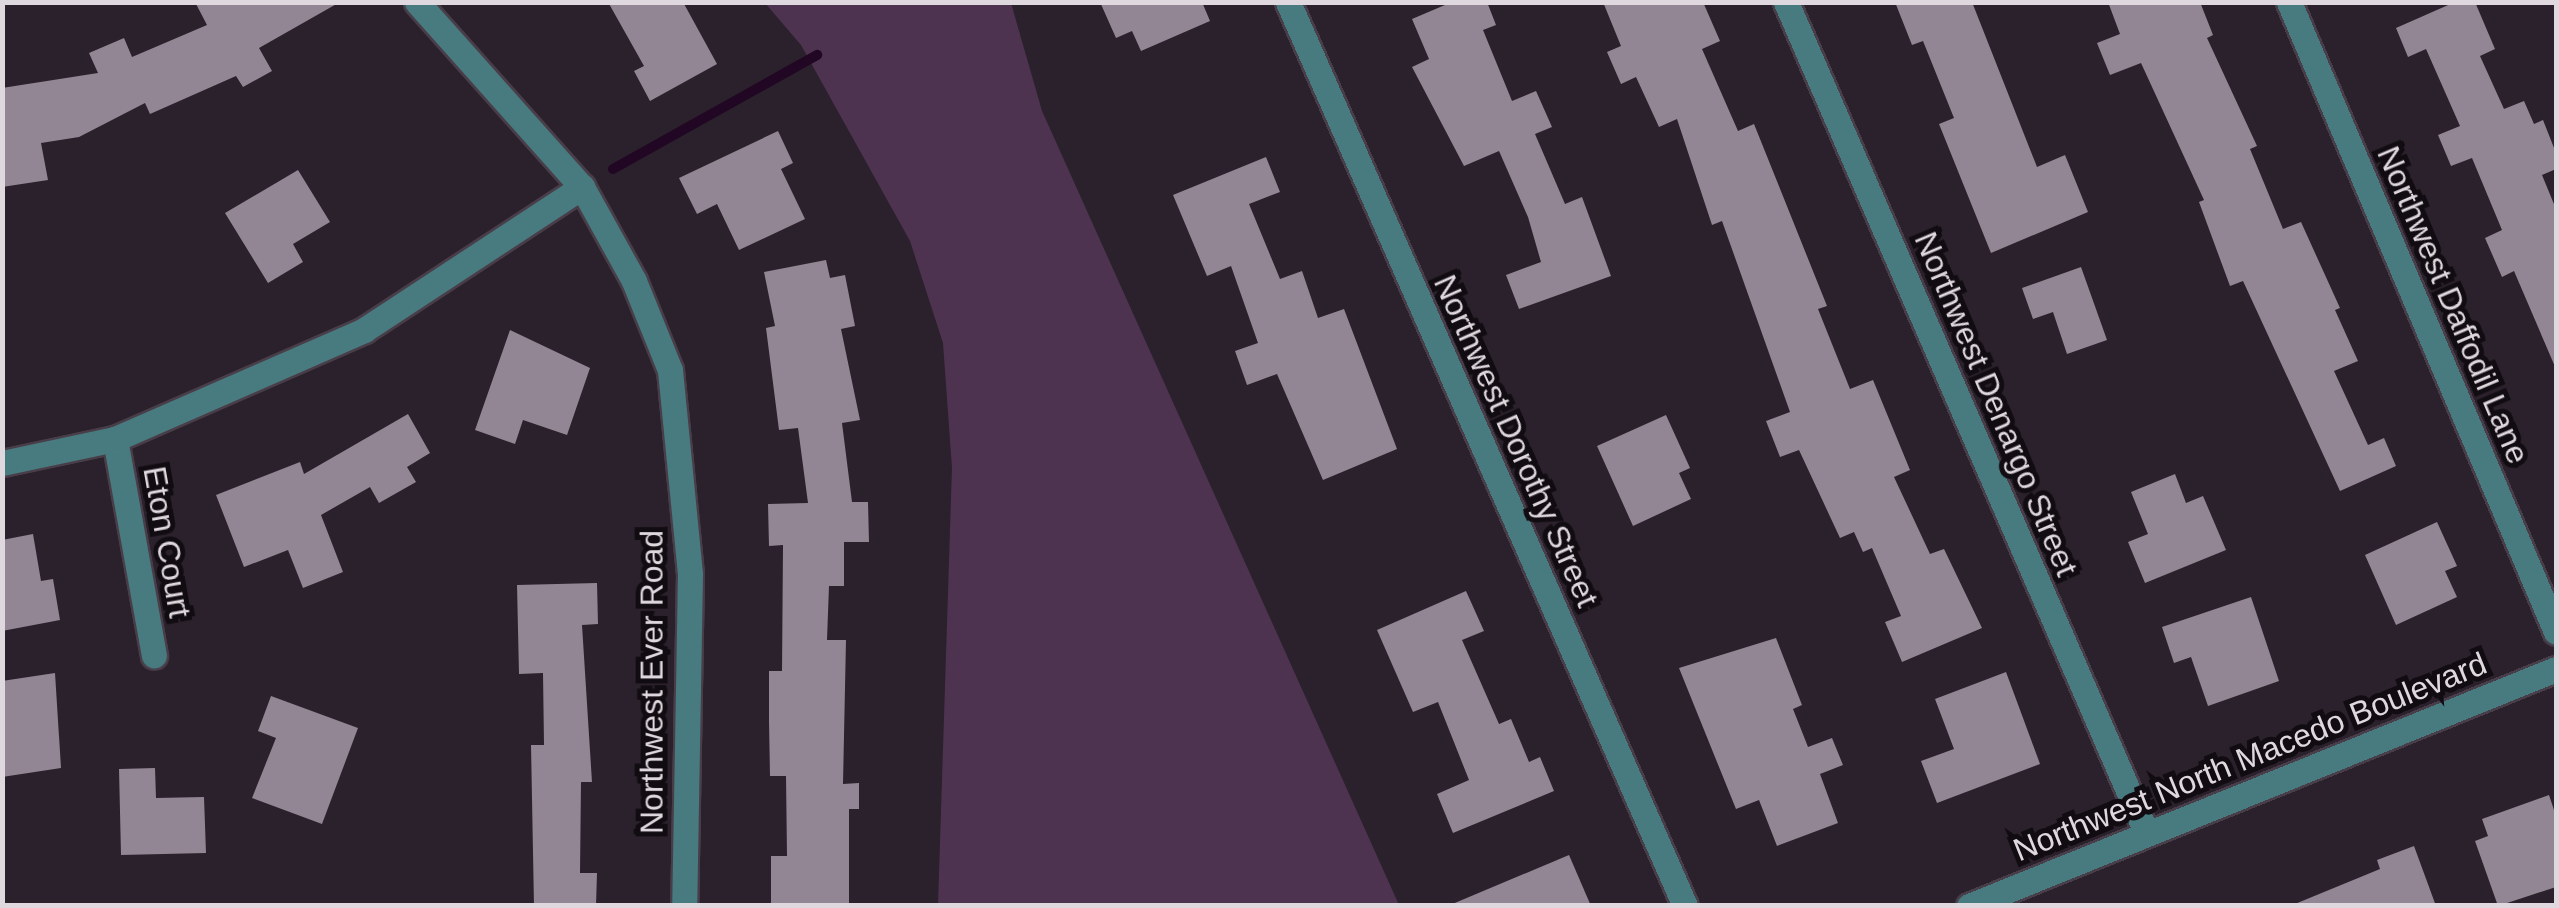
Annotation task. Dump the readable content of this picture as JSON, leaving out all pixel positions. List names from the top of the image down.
{
  "streets": {
    "street": [
      "Northwest Daffodil Lane",
      "Northwest Denargo Street",
      "Northwest Dorothy Street",
      "Eton Court",
      "Northwest Ever Road",
      "Northwest North Macedo Boulevard"
    ]
  },
  "crossings": [
    ["Northwest Denargo Street", "Northwest North Macedo Boulevard"]
  ]
}
